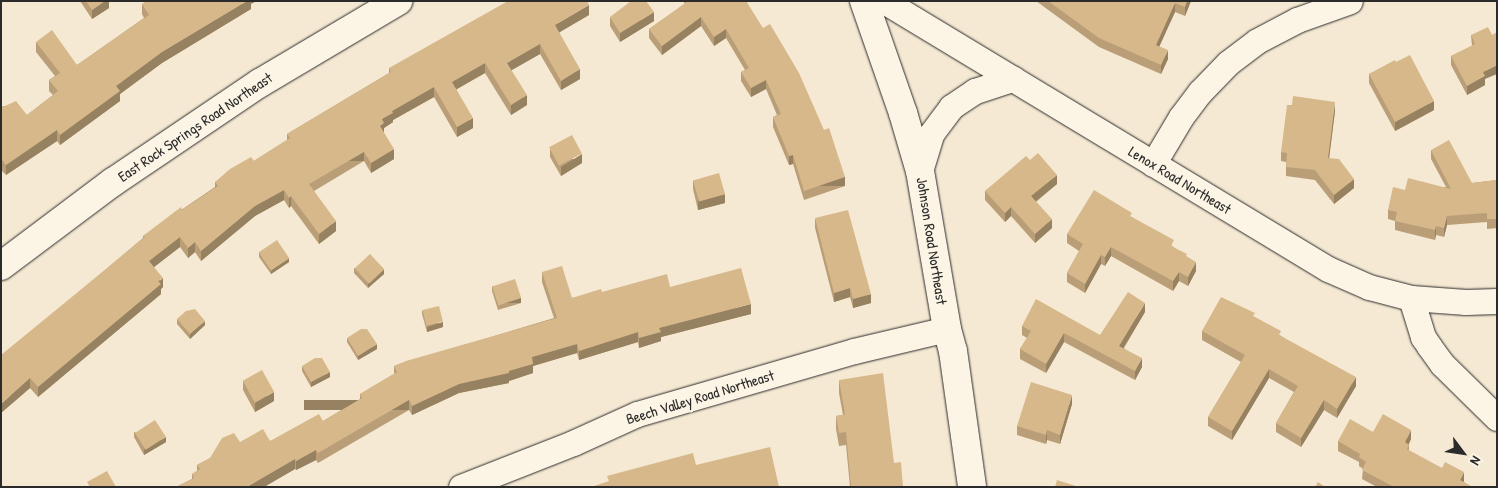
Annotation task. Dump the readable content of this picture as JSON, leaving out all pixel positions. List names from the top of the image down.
{
  "streets": {
    "street": [
      "East Rock Springs Road Northeast",
      "Lenox Road Northeast",
      "Johnson Road Northeast",
      "Beech Valley Road Northeast"
    ]
  },
  "crossings": [
    ["Johnson Road Northeast", "Beech Valley Road Northeast"]
  ],
  "north": "bottom right"
}
